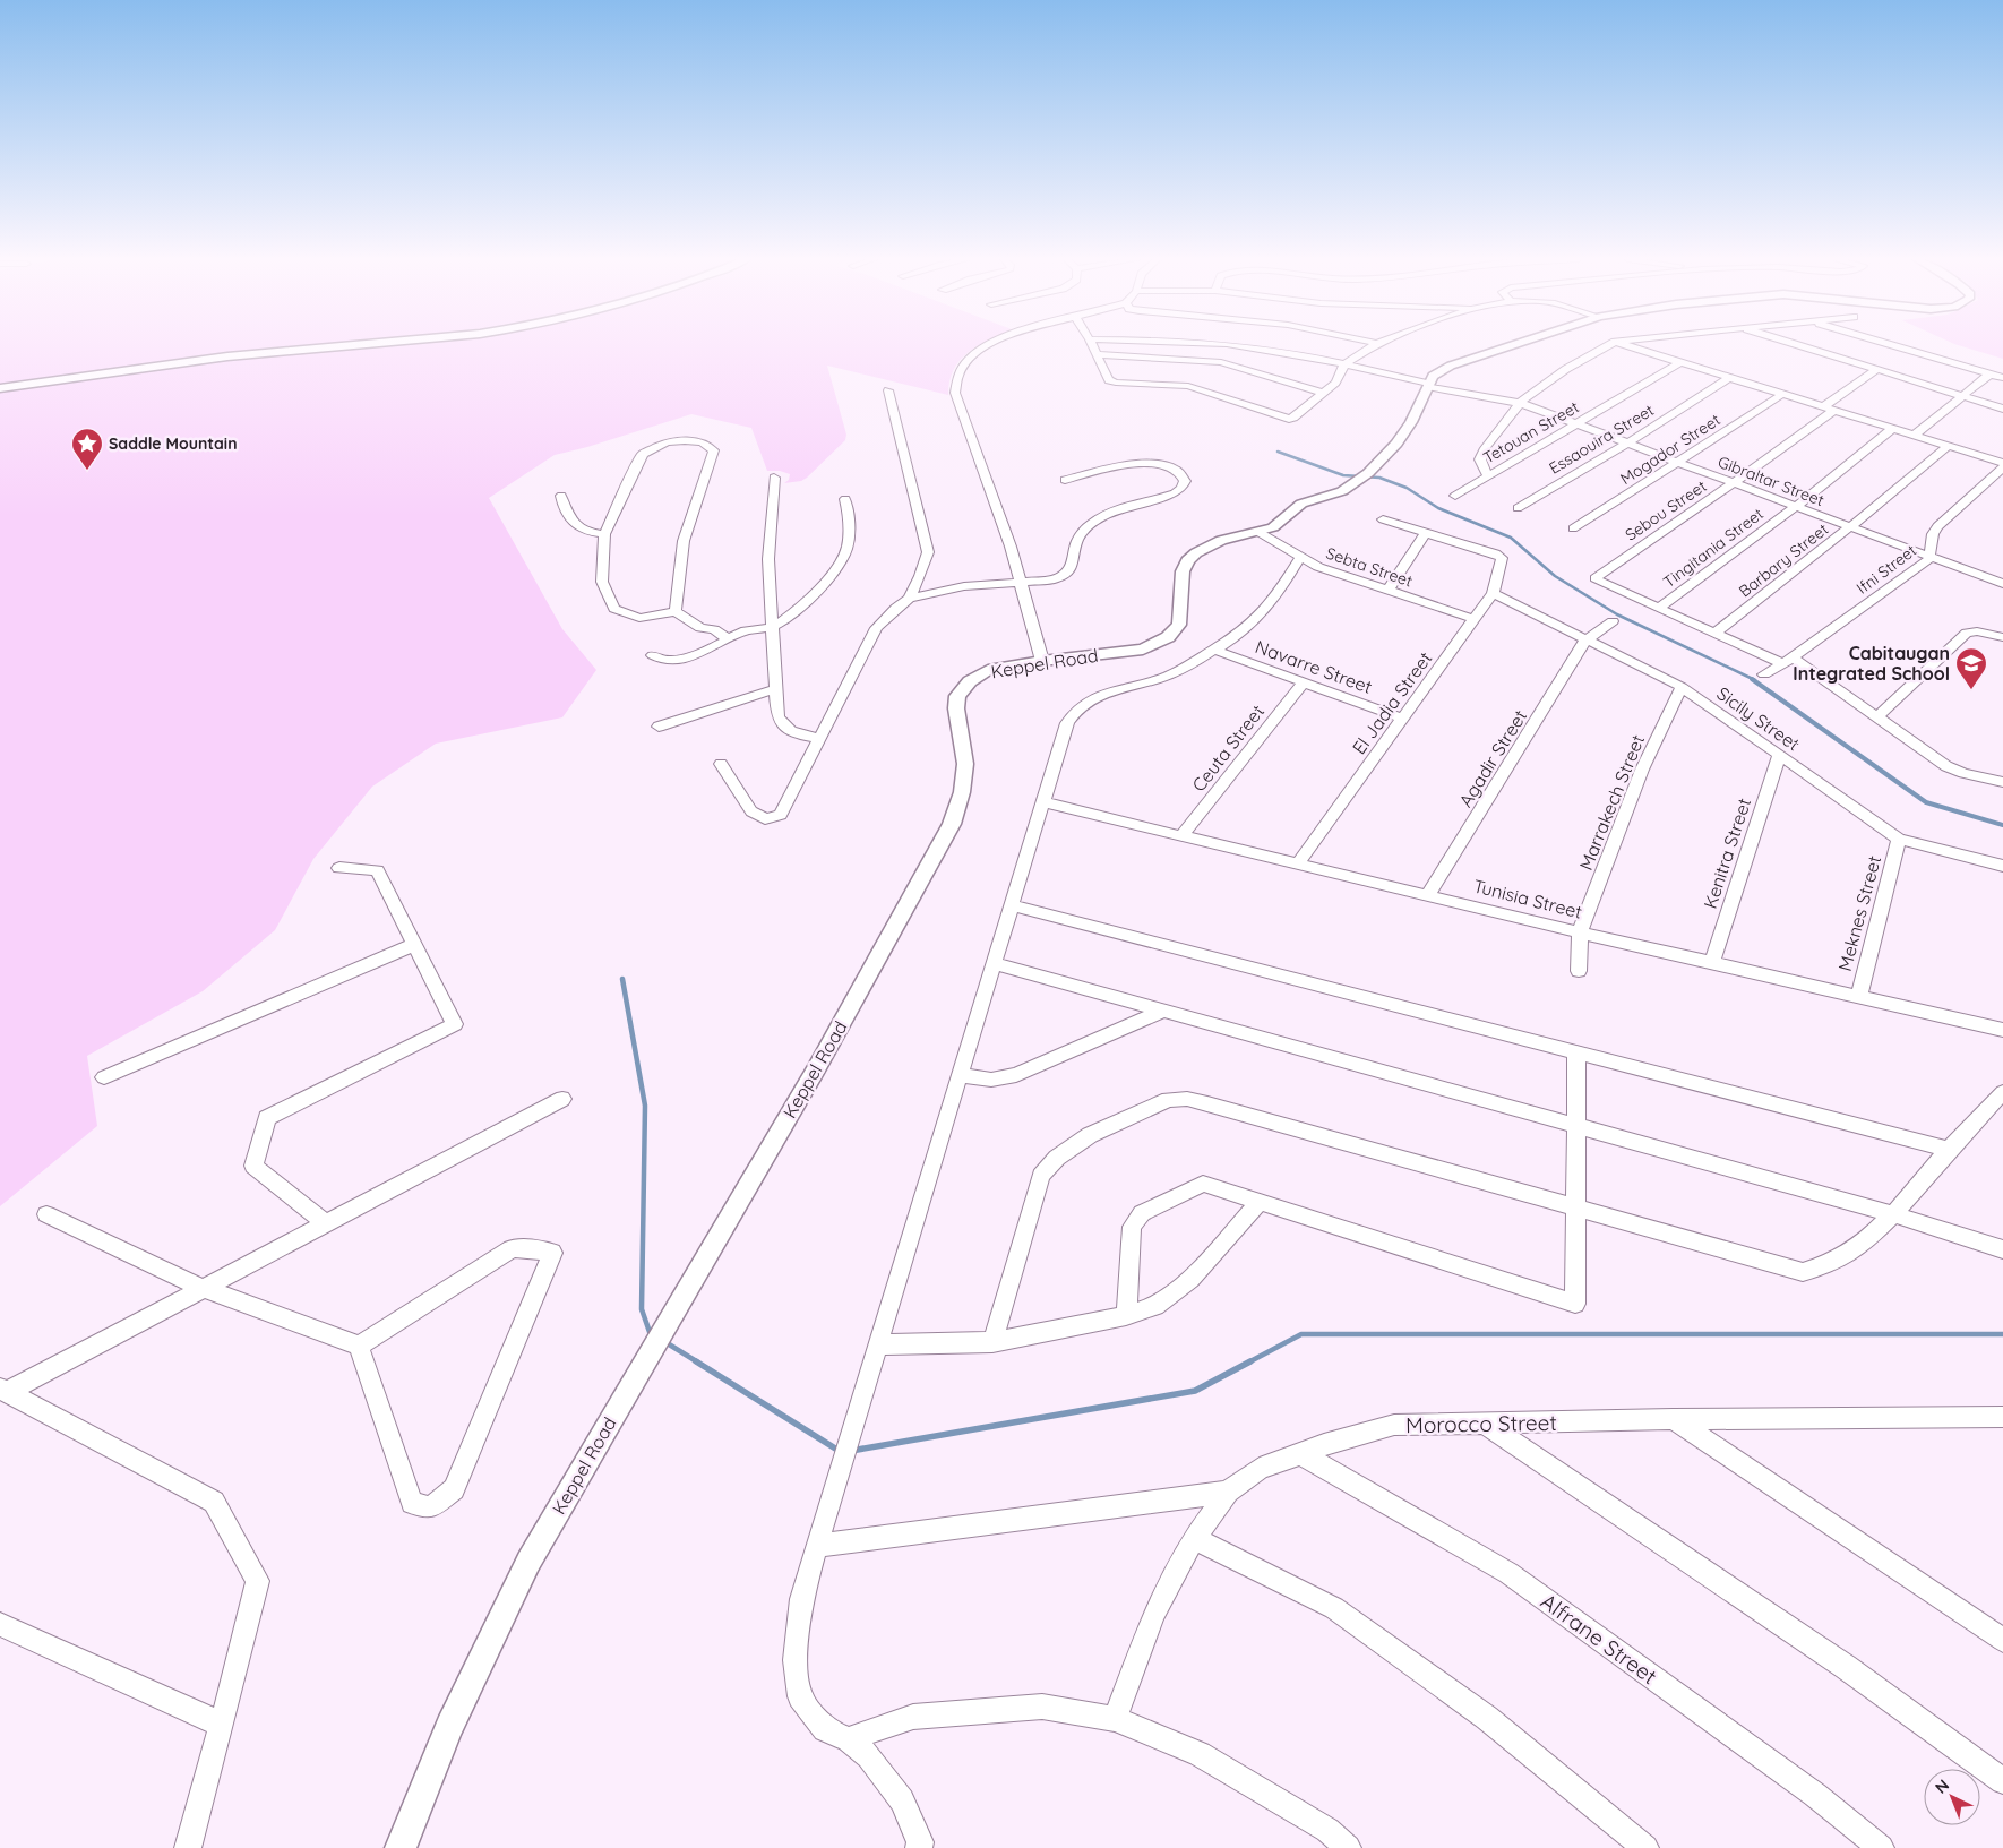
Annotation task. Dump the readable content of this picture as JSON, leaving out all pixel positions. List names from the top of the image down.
{
  "streets": {
    "street": [
      "Tetouan Street",
      "Essaouira Street",
      "Mogador Street",
      "Gibraltar Street",
      "Sebou Street",
      "Tingitania Street",
      "Barbary Street",
      "Sebta Street",
      "Ifni Street",
      "Keppel Road",
      "Navarre Street",
      "El Jadia Street",
      "Sicily Street",
      "Ceuta Street",
      "Agadir Street",
      "Marrakech Street",
      "Kenitra Street",
      "Tunisia Street",
      "Meknes Street",
      "Morocco Street",
      "Alfrane Street"
    ]
  },
  "crossings": [
    ["Tetouan Street", "Gibraltar Street"],
    ["Essaouira Street", "Gibraltar Street"],
    ["Mogador Street", "Gibraltar Street"],
    ["Gibraltar Street", "Sebou Street"],
    ["Gibraltar Street", "Tingitania Street"],
    ["Gibraltar Street", "Barbary Street"],
    ["Gibraltar Street", "Ifni Street"],
    ["Gibraltar Street", "Keppel Road"],
    ["Sebou Street", "Tingitania Street"],
    ["Sebta Street", "Keppel Road"],
    ["Sebta Street", "El Jadia Street"],
    ["Navarre Street", "El Jadia Street"],
    ["Navarre Street", "Ceuta Street"],
    ["El Jadia Street", "Sicily Street"],
    ["El Jadia Street", "Tunisia Street"],
    ["Sicily Street", "Agadir Street"],
    ["Sicily Street", "Marrakech Street"],
    ["Sicily Street", "Kenitra Street"],
    ["Sicily Street", "Meknes Street"],
    ["Ceuta Street", "Tunisia Street"],
    ["Agadir Street", "Tunisia Street"],
    ["Marrakech Street", "Tunisia Street"],
    ["Kenitra Street", "Tunisia Street"],
    ["Tunisia Street", "Meknes Street"],
    ["Morocco Street", "Alfrane Street"]
  ],
  "places": {
    "place": ["Saddle Mountain"],
    "school or university": ["Cabitaugan Integrated School"]
  },
  "north": "top left"
}
